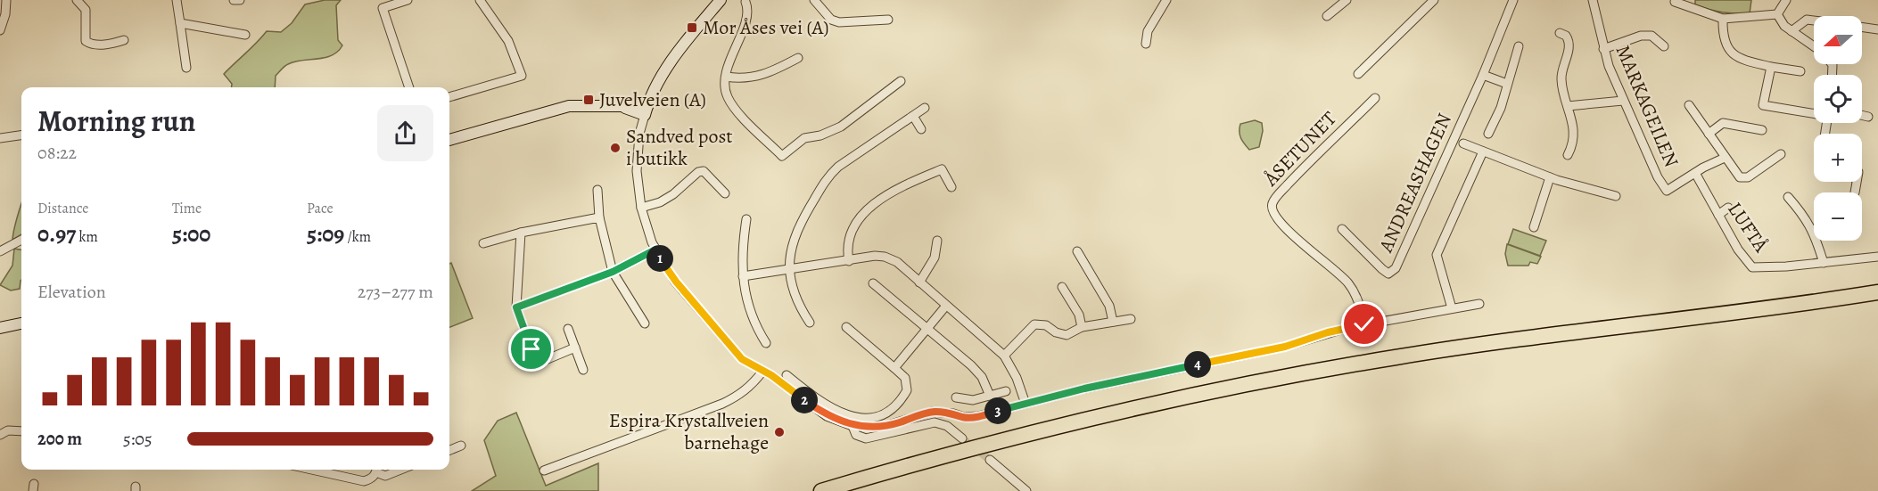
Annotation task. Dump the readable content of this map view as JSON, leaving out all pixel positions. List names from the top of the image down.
{
  "streets": {
    "street": [
      "MARKAGEILEN",
      "ÅSETUNET",
      "ANDREASHAGEN",
      "LUFTÅ"
    ]
  },
  "crossings": [
    ["MARKAGEILEN", "LUFTÅ"]
  ],
  "places": {
    "transit": ["Mor Åses vei (A)", "Juvelveien (A)"],
    "other": ["Sandved post i butikk", "Espira Krystallveien barnehage"]
  },
  "north": "left",
  "page": {
    "map_buttons": ["+", "−"],
    "heading": ["Morning run", "08:22"],
    "stats": [
      ["Distance", "0.97 km"],
      ["Time", "5:00"],
      ["Pace", "5:09 /km"]
    ],
    "pins": [
      "1",
      "4",
      "2",
      "3"
    ],
    "chart": ["Elevation", "273–277 m"],
    "list": [
      {
        "name": "200 m",
        "note": "5:05"
      }
    ]
  }
}
